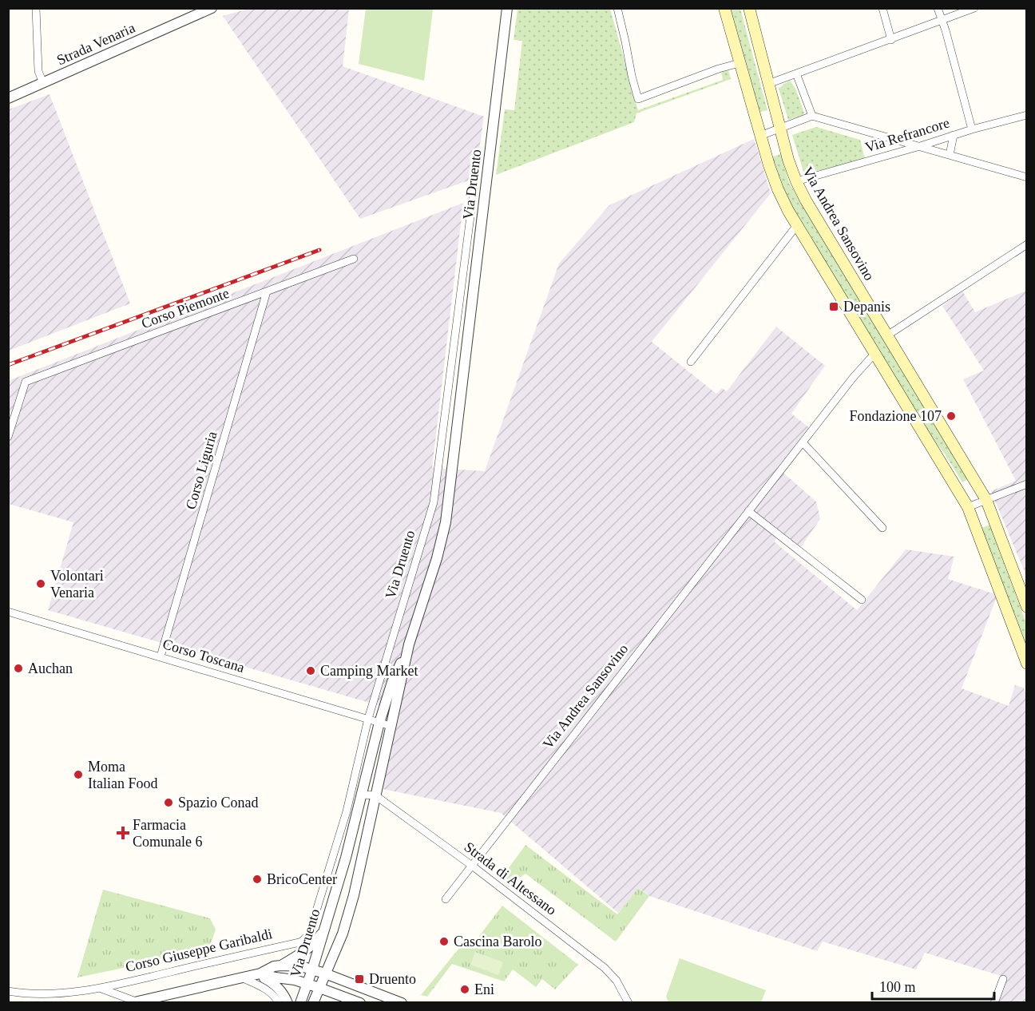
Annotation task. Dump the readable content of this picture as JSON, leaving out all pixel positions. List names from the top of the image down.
{
  "streets": {
    "main road": ["Via Andrea Sansovino"],
    "street": [
      "Strada Venaria",
      "Via Refrancore",
      "Via Druento",
      "Corso Piemonte",
      "Corso Liguria",
      "Corso Toscana",
      "Strada di Altessano",
      "Corso Giuseppe Garibaldi"
    ]
  },
  "crossings": [
    ["Via Refrancore", "Via Andrea Sansovino"],
    ["Via Druento", "Corso Toscana"],
    ["Via Druento", "Strada di Altessano"],
    ["Via Druento", "Corso Giuseppe Garibaldi"],
    ["Via Andrea Sansovino", "Strada di Altessano"],
    ["Corso Piemonte", "Corso Liguria"],
    ["Corso Liguria", "Corso Toscana"]
  ],
  "places": {
    "transit": ["Depanis", "Druento"],
    "other": [
      "Fondazione 107",
      "Volontari Venaria",
      "Auchan",
      "Camping Market",
      "Moma Italian Food",
      "Spazio Conad",
      "BricoCenter",
      "Cascina Barolo",
      "Eni"
    ],
    "health": ["Farmacia Comunale 6"]
  },
  "scale_bar": "100 m"
}
